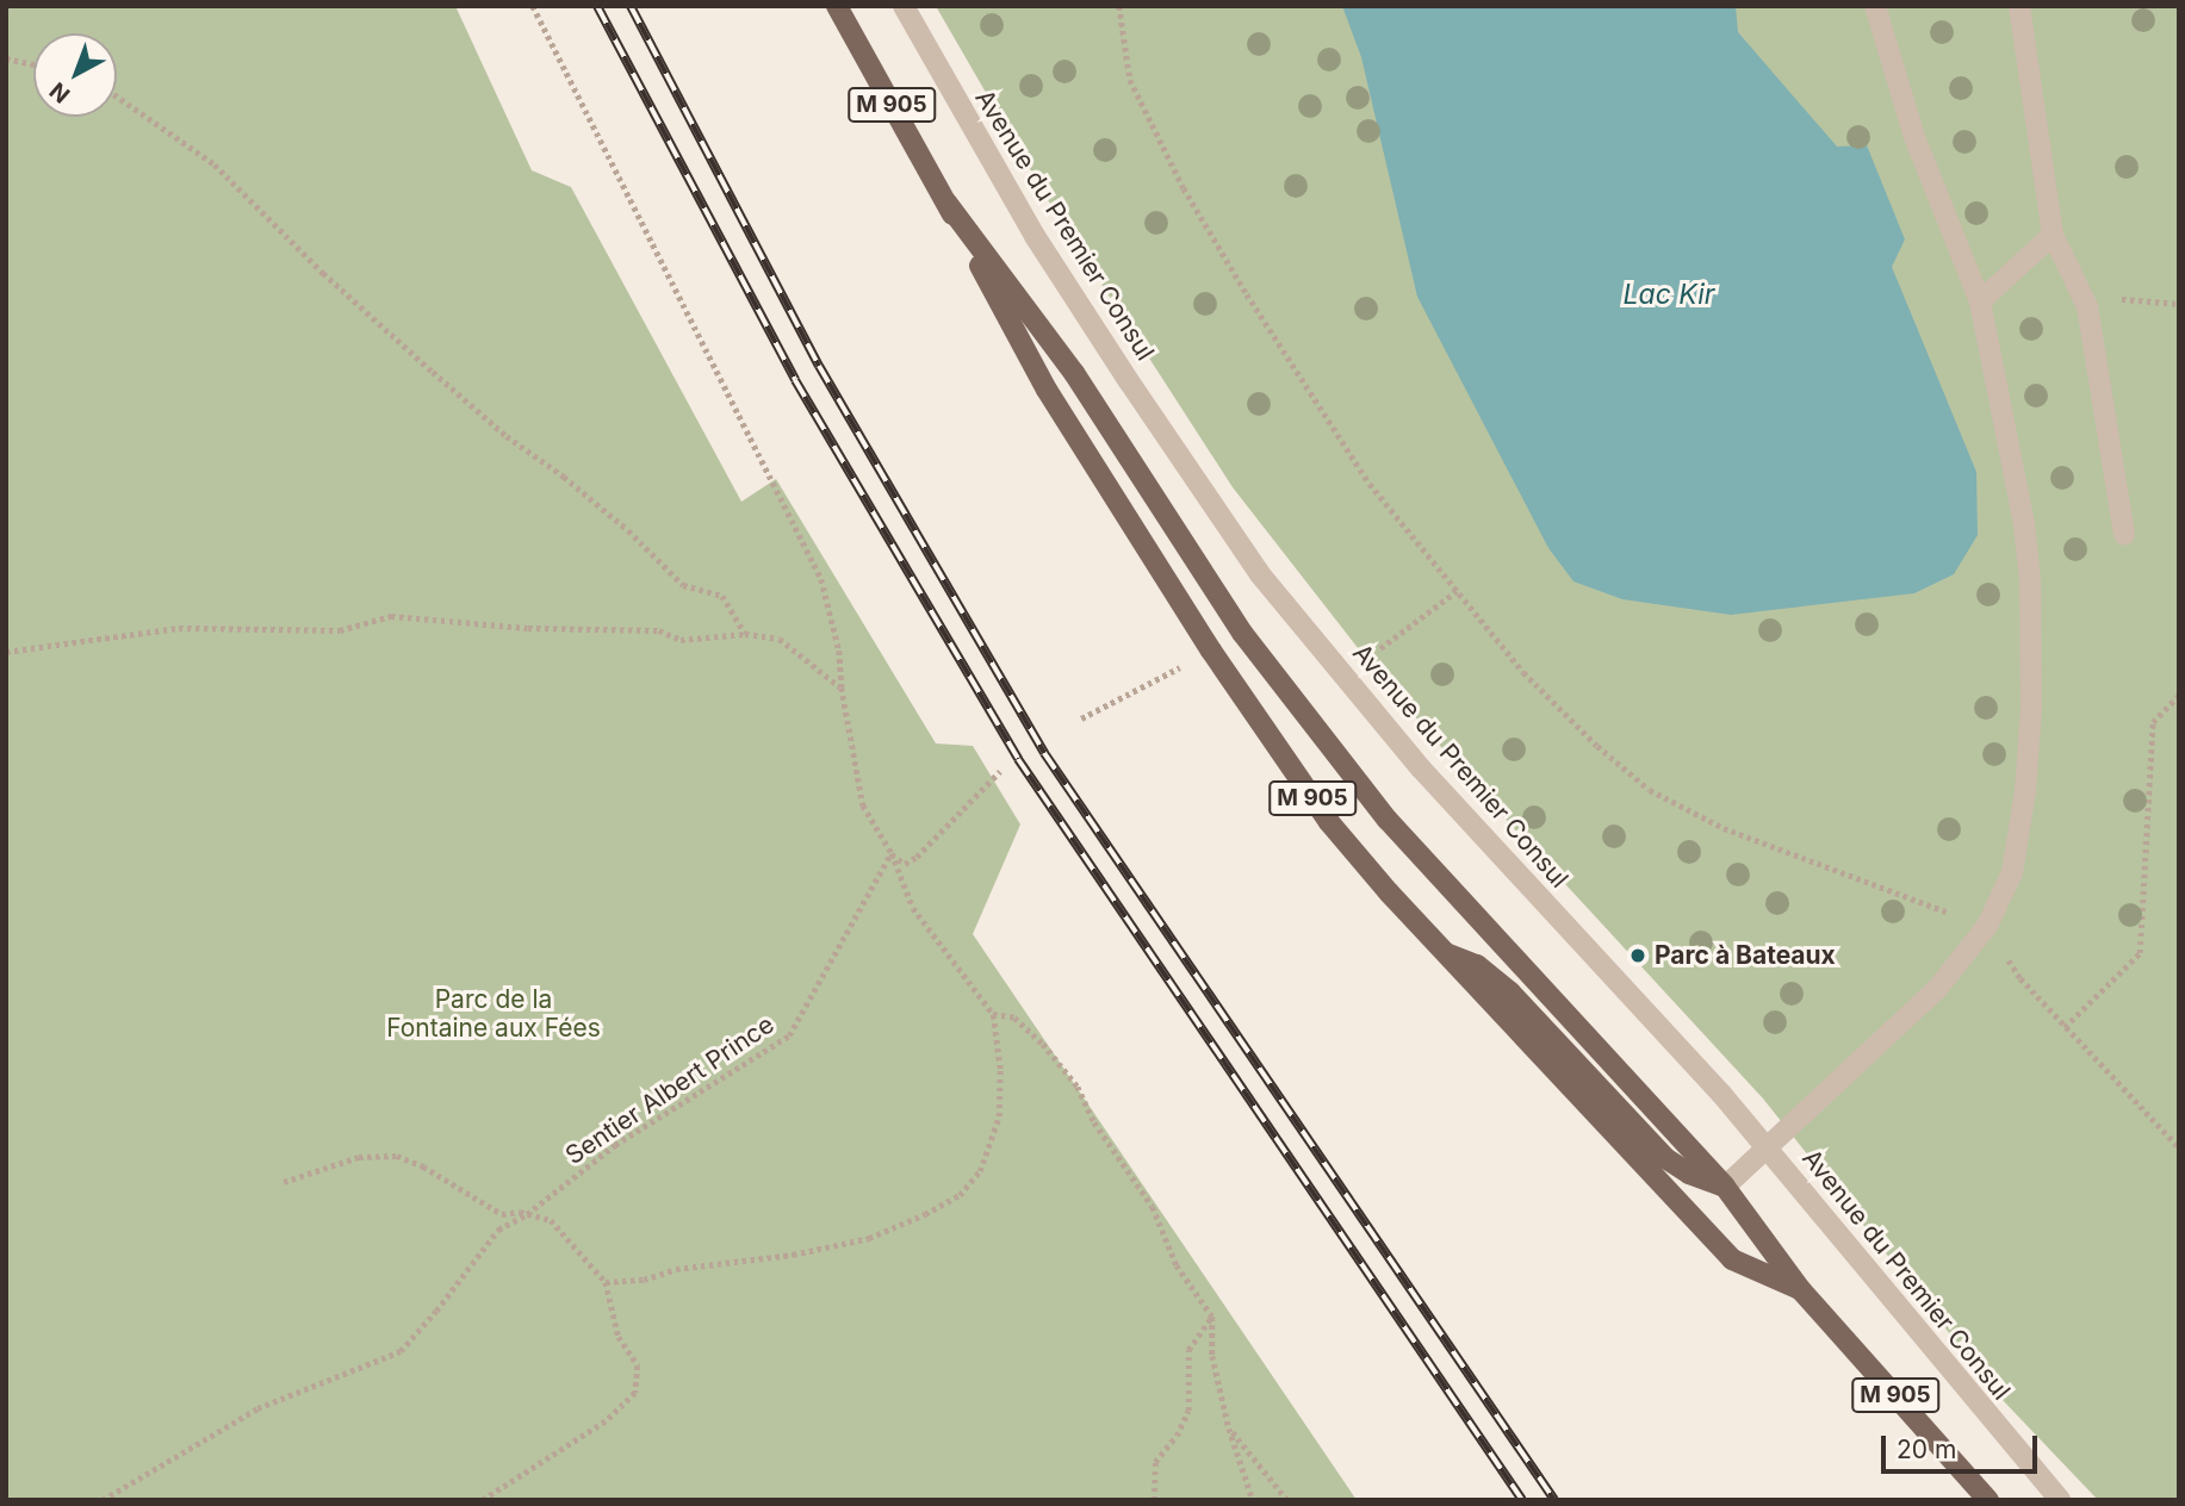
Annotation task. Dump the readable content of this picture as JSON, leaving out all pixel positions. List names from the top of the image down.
{
  "streets": {
    "main road": ["M 905"],
    "lane": ["Avenue du Premier Consul"],
    "path": ["Sentier Albert Prince"]
  },
  "water": ["Lac Kir"],
  "parks": ["Parc de la Fontaine aux Fées"],
  "places": ["Parc à Bateaux"],
  "scale_bar": "20 m",
  "north": "bottom left"
}
